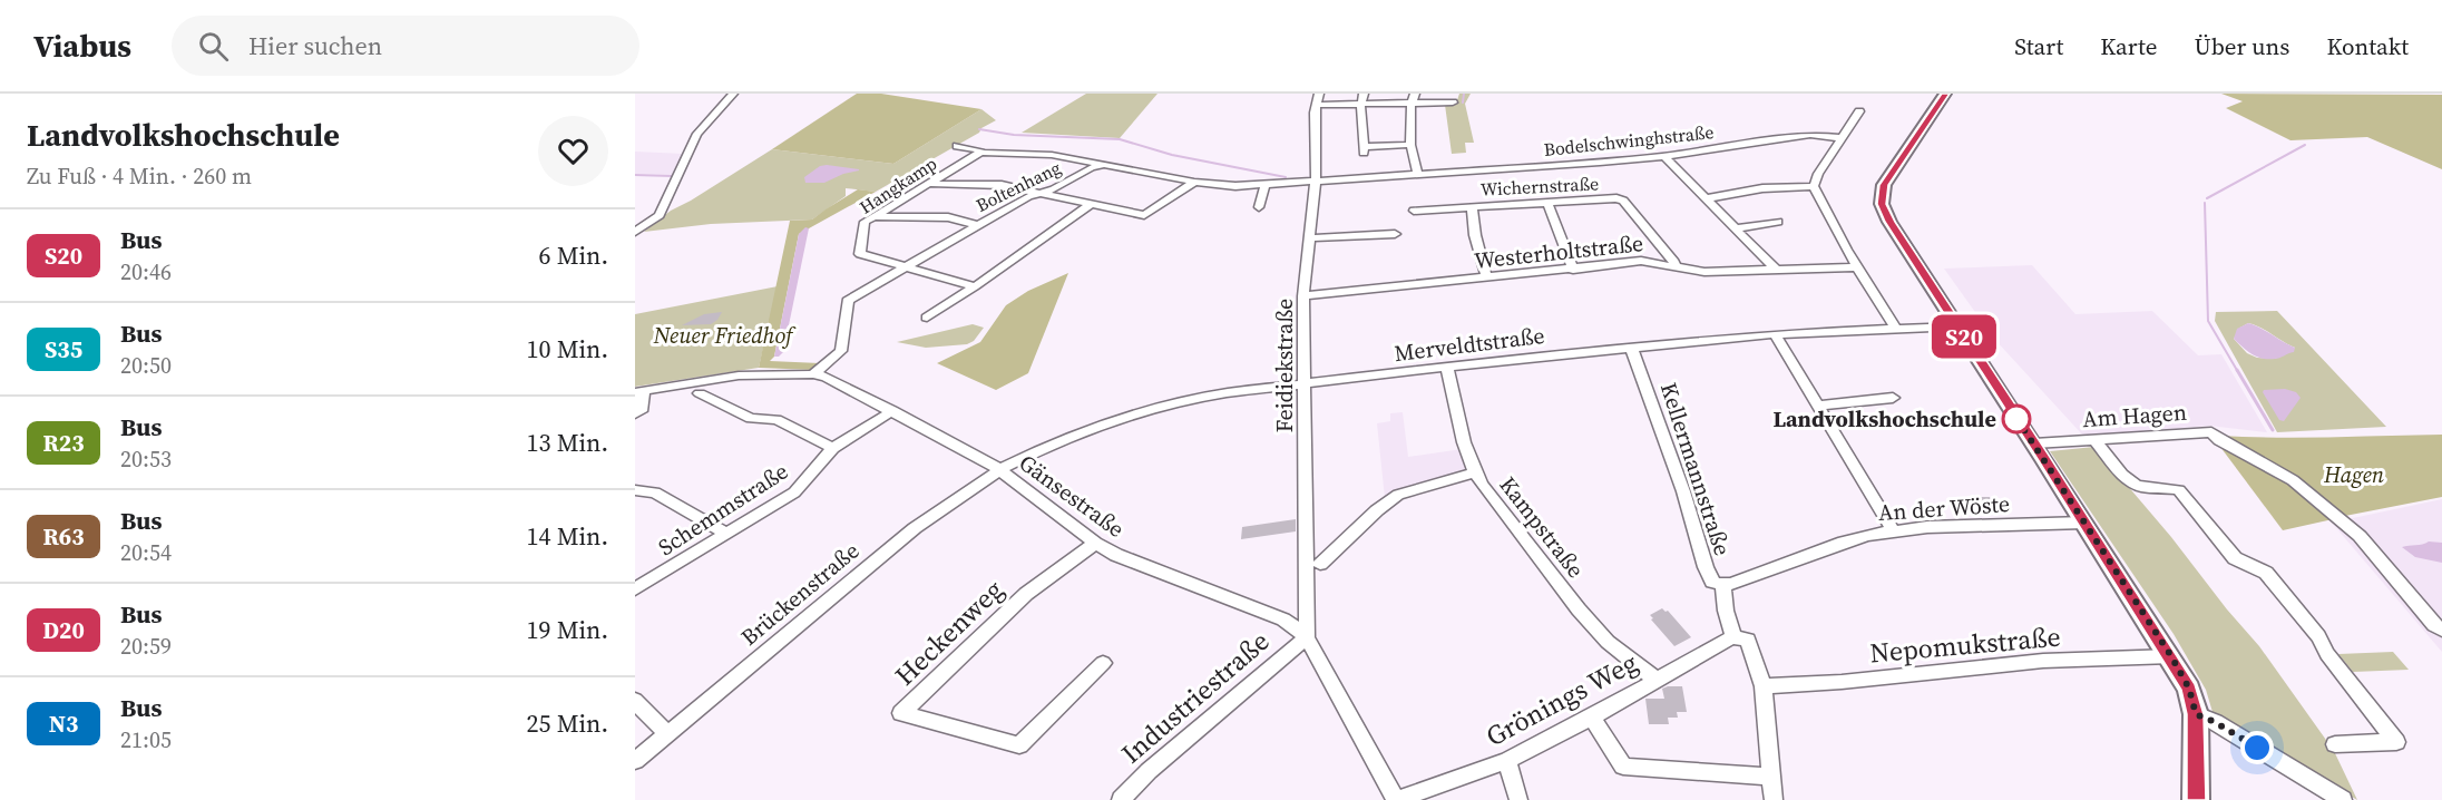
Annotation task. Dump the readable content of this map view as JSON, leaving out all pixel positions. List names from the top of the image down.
{
  "streets": {
    "street": [
      "Bodelschwinghstraße",
      "Hangkamp",
      "Boltenhang",
      "Wichernstraße",
      "Westerholtstraße",
      "Merveldtstraße",
      "Feidiekstraße",
      "Am Hagen",
      "Kellermannstraße",
      "Gänsestraße",
      "An der Wöste",
      "Schemmstraße",
      "Kampstraße",
      "Brückenstraße",
      "Heckenweg",
      "Nepomukstraße",
      "Industriestraße",
      "Grönings Weg"
    ]
  },
  "crossings": [
    ["Bodelschwinghstraße", "Feidiekstraße"],
    ["Hangkamp", "Boltenhang"],
    ["Boltenhang", "Gänsestraße"],
    ["Wichernstraße", "Westerholtstraße"],
    ["Westerholtstraße", "Feidiekstraße"],
    ["Merveldtstraße", "Feidiekstraße"],
    ["Merveldtstraße", "Kellermannstraße"],
    ["Merveldtstraße", "Gänsestraße"],
    ["Merveldtstraße", "Kampstraße"],
    ["Merveldtstraße", "Brückenstraße"],
    ["Feidiekstraße", "Gänsestraße"],
    ["Feidiekstraße", "Industriestraße"],
    ["Kellermannstraße", "An der Wöste"],
    ["Gänsestraße", "Schemmstraße"],
    ["Gänsestraße", "Brückenstraße"],
    ["Gänsestraße", "Heckenweg"],
    ["Gänsestraße", "Industriestraße"],
    ["Gänsestraße", "Grönings Weg"],
    ["Kampstraße", "Grönings Weg"]
  ],
  "parks": ["Neuer Friedhof", "Hagen"],
  "places": ["Landvolkshochschule"],
  "lines": ["bus line S20"],
  "page": {
    "header": "Viabus",
    "search": "Hier suchen",
    "nav": [
      "Start",
      "Karte",
      "Über uns",
      "Kontakt"
    ],
    "heading": ["Landvolkshochschule", "Zu Fuß · 4 Min. · 260 m"],
    "on_map": "S20",
    "list": [
      {
        "mark": "S20",
        "name": "Bus",
        "note": "20:46",
        "value": "6 Min."
      },
      {
        "mark": "S35",
        "name": "Bus",
        "note": "20:50",
        "value": "10 Min."
      },
      {
        "mark": "R23",
        "name": "Bus",
        "note": "20:53",
        "value": "13 Min."
      },
      {
        "mark": "R63",
        "name": "Bus",
        "note": "20:54",
        "value": "14 Min."
      },
      {
        "mark": "D20",
        "name": "Bus",
        "note": "20:59",
        "value": "19 Min."
      },
      {
        "mark": "N3",
        "name": "Bus",
        "note": "21:05",
        "value": "25 Min."
      }
    ]
  }
}
